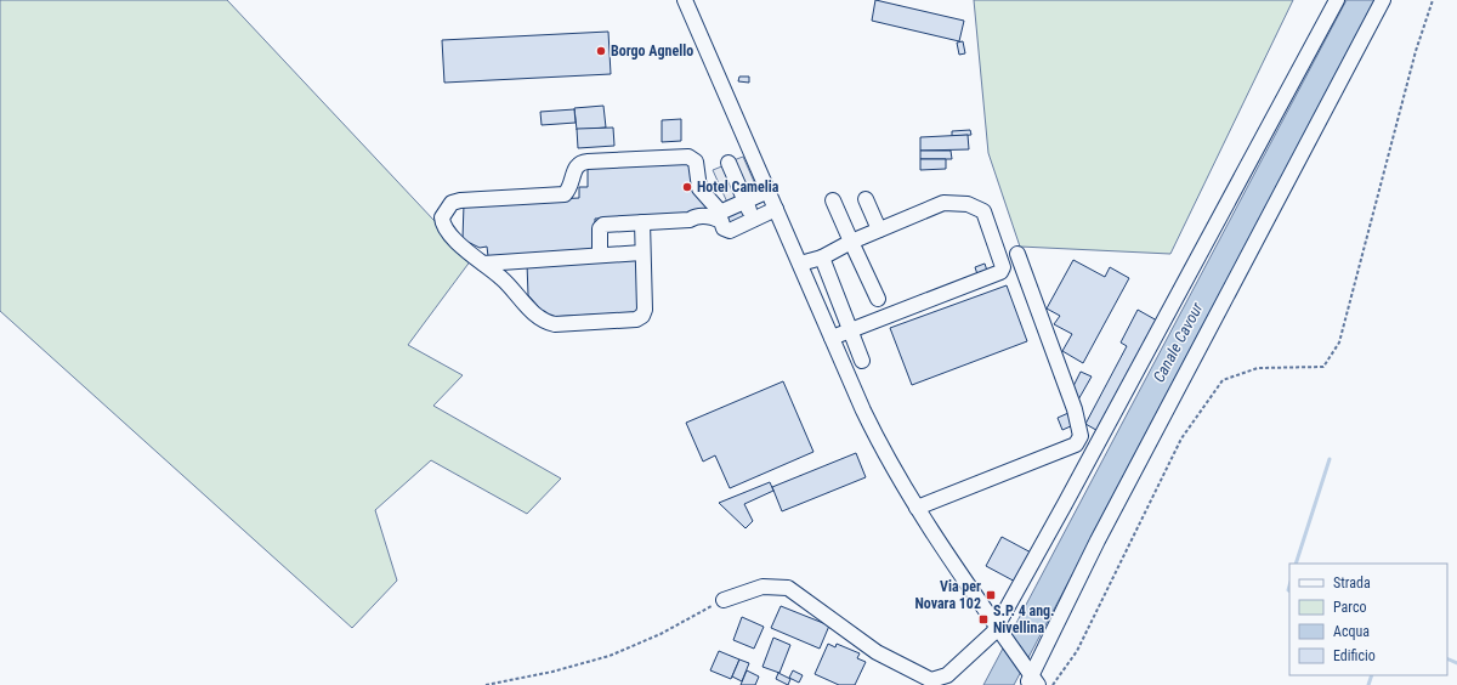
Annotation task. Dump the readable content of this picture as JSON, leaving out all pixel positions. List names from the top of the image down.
{
  "water": ["Canale Cavour"],
  "places": {
    "other": ["Borgo Agnello", "Hotel Camelia"],
    "transit": ["Via per Novara 102", "S.P. 4 ang. Nivellina"]
  },
  "legend": [
    "Strada",
    "Parco",
    "Acqua",
    "Edificio"
  ]
}
